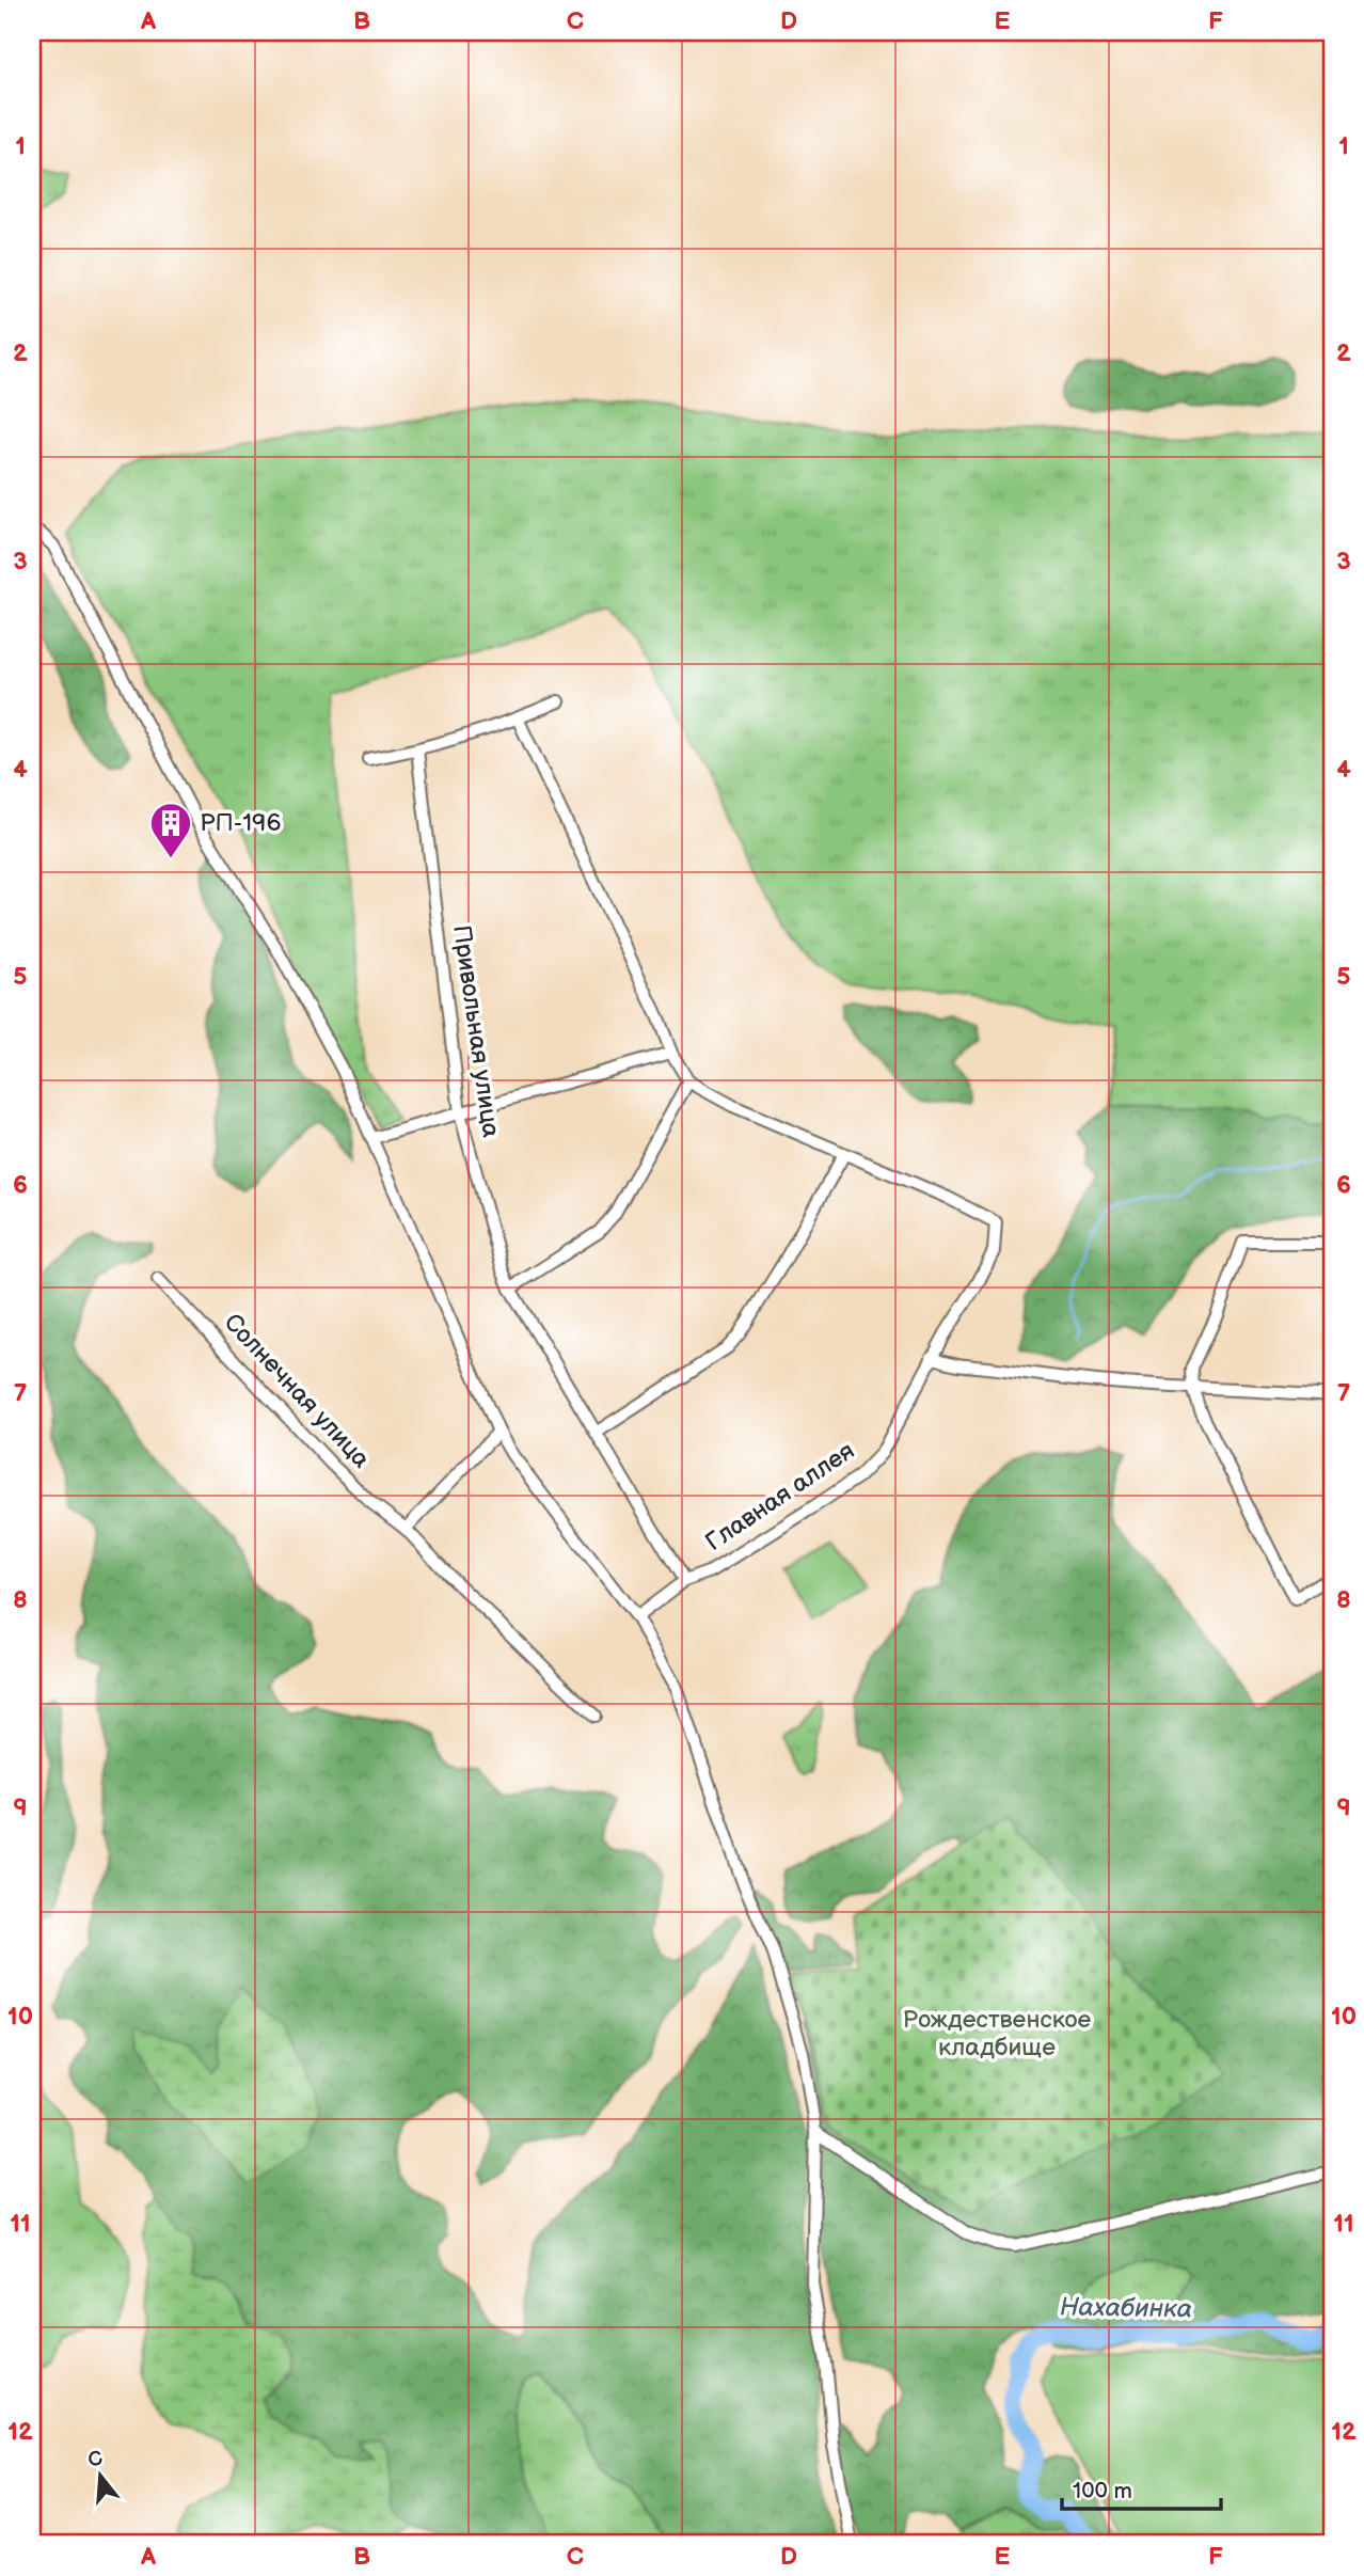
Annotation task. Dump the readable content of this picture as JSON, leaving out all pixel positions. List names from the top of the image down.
{
  "streets": {
    "street": ["Привольная улица", "Солнечная улица", "Главная аллея"]
  },
  "crossings": [
    ["Привольная улица", "Главная аллея"]
  ],
  "water": ["Нахабинка"],
  "parks": ["Рождественское кладбище"],
  "places": {
    "building": ["РП-196"]
  },
  "scale_bar": "100 m",
  "north": "top",
  "grid": {
    "columns": [
      "A",
      "B",
      "C",
      "D",
      "E",
      "F"
    ],
    "rows": [
      "1",
      "2",
      "3",
      "4",
      "5",
      "6",
      "7",
      "8",
      "9",
      "10",
      "11",
      "12"
    ]
  }
}
